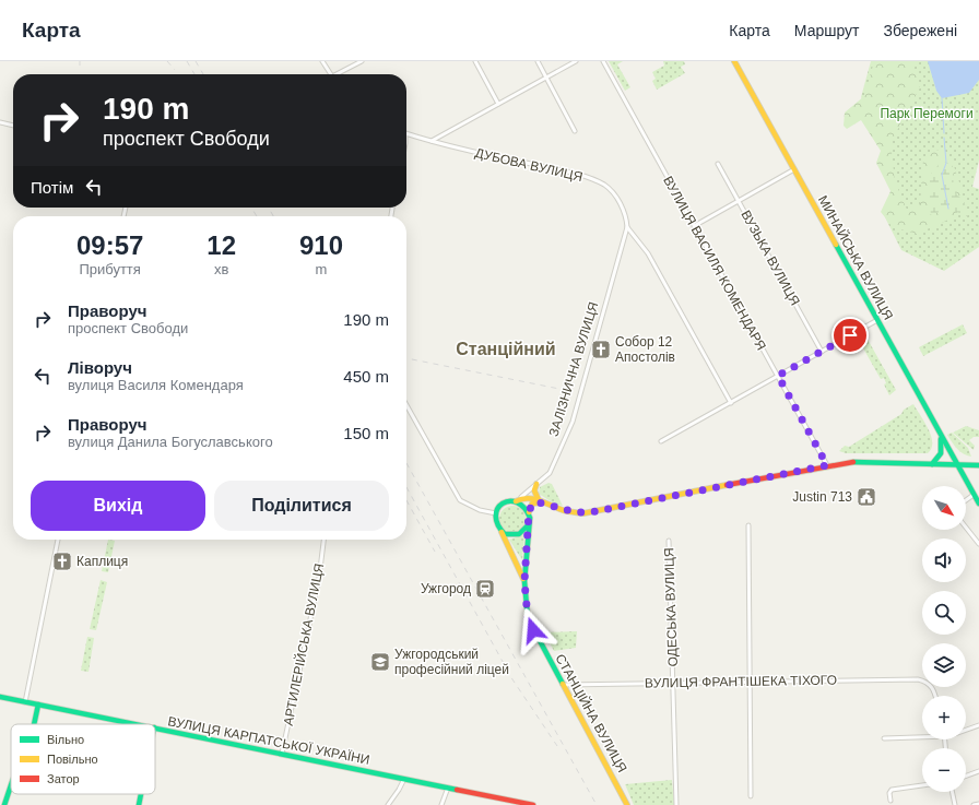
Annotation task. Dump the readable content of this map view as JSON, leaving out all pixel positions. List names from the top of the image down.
{
  "streets": {
    "main road": [
      "МИНАЙСЬКА ВУЛИЦЯ",
      "ЗАЛІЗНИЧНА ВУЛИЦЯ",
      "СТАНЦІЙНА ВУЛИЦЯ",
      "ВУЛИЦЯ КАРПАТСЬКОЇ УКРАЇНИ"
    ],
    "street": [
      "ДУБОВА ВУЛИЦЯ",
      "ВУЗЬКА ВУЛИЦЯ",
      "ВУЛИЦЯ ВАСИЛЯ КОМЕНДАРЯ",
      "ОДЕСЬКА ВУЛИЦЯ",
      "АРТИЛЕРІЙСЬКА ВУЛИЦЯ",
      "ВУЛИЦЯ ФРАНТІШЕКА ТІХОГО"
    ]
  },
  "crossings": [
    ["ДУБОВА ВУЛИЦЯ", "ЗАЛІЗНИЧНА ВУЛИЦЯ"],
    ["ЗАЛІЗНИЧНА ВУЛИЦЯ", "СТАНЦІЙНА ВУЛИЦЯ"],
    ["ОДЕСЬКА ВУЛИЦЯ", "ВУЛИЦЯ ФРАНТІШЕКА ТІХОГО"],
    ["АРТИЛЕРІЙСЬКА ВУЛИЦЯ", "ВУЛИЦЯ КАРПАТСЬКОЇ УКРАЇНИ"],
    ["ВУЛИЦЯ ФРАНТІШЕКА ТІХОГО", "СТАНЦІЙНА ВУЛИЦЯ"]
  ],
  "districts": ["Станційний"],
  "parks": ["Парк Перемоги"],
  "places": {
    "church": ["Собор 12 Апостолів", "Каплиця"],
    "public building": ["Justin 713"],
    "station": ["Ужгород"],
    "school or university": ["Ужгородський професійний ліцей"]
  },
  "legend": ["Вільно", "Повільно", "Затор"],
  "north": "bottom right",
  "page": {
    "header": "Карта",
    "nav": ["Карта", "Маршрут", "Збережені"],
    "turn": ["190 m", "проспект Свободи"],
    "then": "Потім",
    "eta": [
      "09:57",
      "Прибуття",
      "12",
      "хв",
      "910",
      "m"
    ],
    "list": [
      {
        "name": "Праворуч",
        "note": "проспект Свободи",
        "value": "190 m"
      },
      {
        "name": "Ліворуч",
        "note": "вулиця Василя Комендаря",
        "value": "450 m"
      },
      {
        "name": "Праворуч",
        "note": "вулиця Данила Богуславського",
        "value": "150 m"
      }
    ],
    "buttons": ["Вихід", "Поділитися"],
    "map_buttons": ["+", "−"]
  }
}
